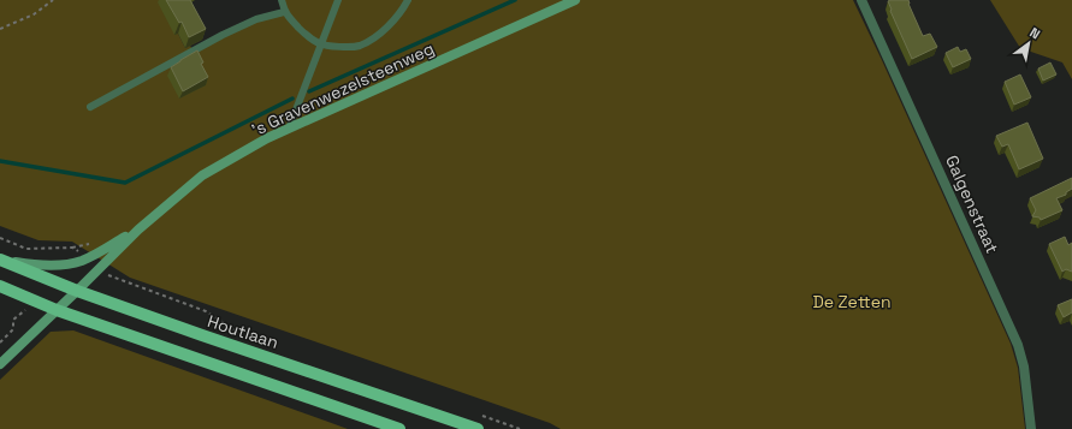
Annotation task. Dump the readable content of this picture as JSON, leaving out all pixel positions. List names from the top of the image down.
{
  "streets": {
    "main road": ["Houtlaan"],
    "street": ["'s Gravenwezelsteenweg", "Galgenstraat"]
  },
  "crossings": [
    ["'s Gravenwezelsteenweg", "Houtlaan"]
  ],
  "parks": ["De Zetten"],
  "north": "top right"
}
